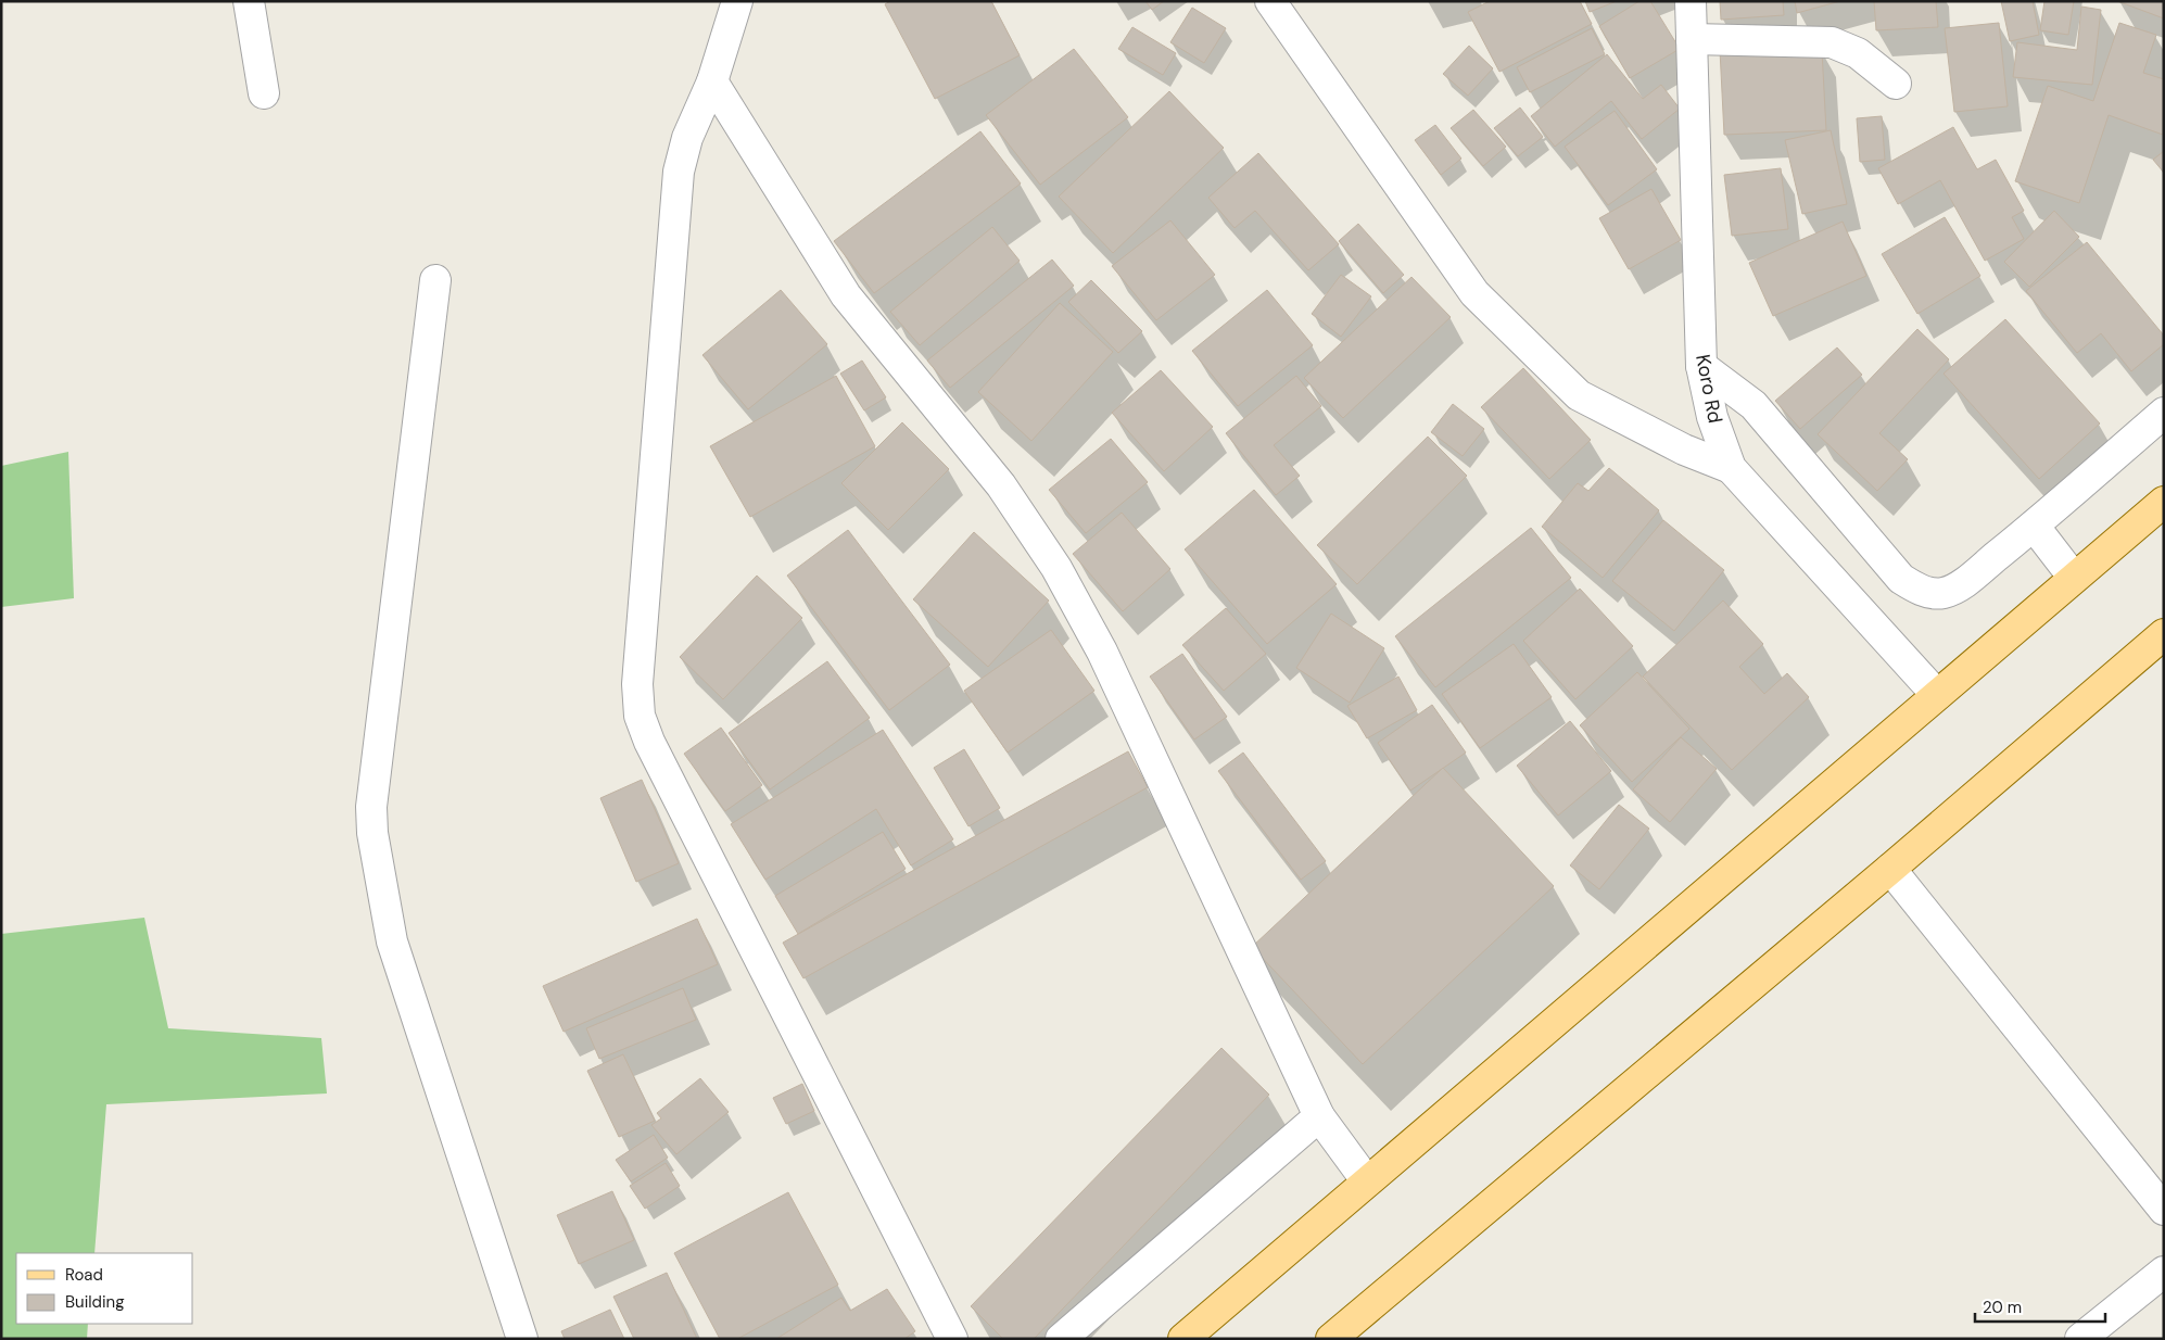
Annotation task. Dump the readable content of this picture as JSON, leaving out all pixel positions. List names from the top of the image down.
{
  "streets": {
    "street": ["Koro Rd"]
  },
  "legend": ["Road", "Building"],
  "scale_bar": "20 m"
}
